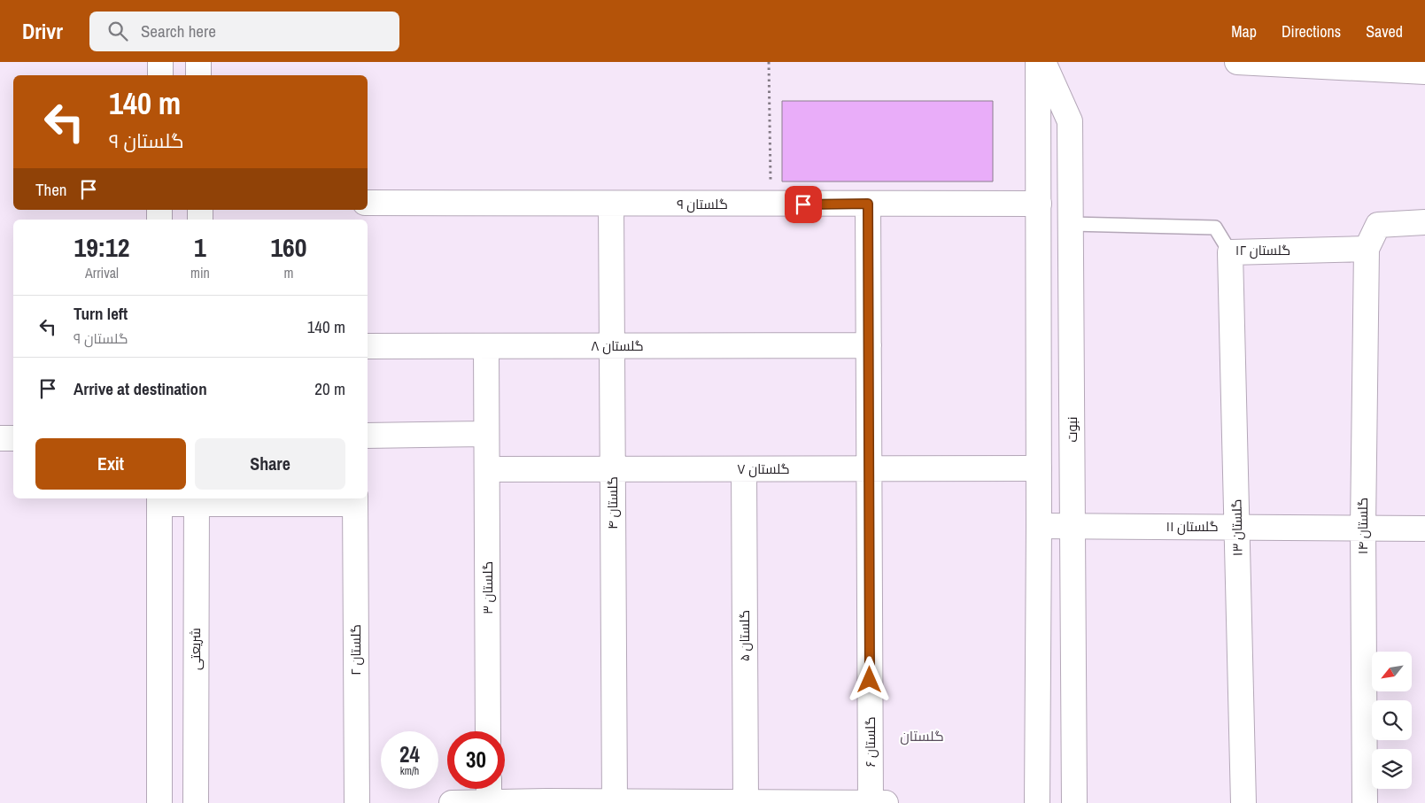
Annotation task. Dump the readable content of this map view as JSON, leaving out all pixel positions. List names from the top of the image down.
{
  "streets": {
    "street": [
      "گلستان ۹",
      "گلستان ۱۲",
      "گلستان ۸",
      "نبوت",
      "گلستان ۷",
      "گلستان ۴",
      "گلستان ۱۴",
      "گلستان ۱۱",
      "گلستان ۱۳",
      "گلستان ۳",
      "گلستان ۵",
      "شریعتی",
      "گلستان ۲",
      "گلستان ۶"
    ]
  },
  "crossings": [
    ["گلستان ۹", "گلستان ۴"],
    ["گلستان ۹", "گلستان ۶"],
    ["گلستان ۱۲", "نبوت"],
    ["گلستان ۱۲", "گلستان ۱۴"],
    ["گلستان ۱۲", "گلستان ۱۳"],
    ["گلستان ۸", "گلستان ۴"],
    ["گلستان ۸", "گلستان ۳"],
    ["گلستان ۸", "گلستان ۶"],
    ["نبوت", "گلستان ۱۱"],
    ["گلستان ۷", "گلستان ۴"],
    ["گلستان ۷", "گلستان ۳"],
    ["گلستان ۷", "گلستان ۵"],
    ["گلستان ۷", "گلستان ۶"],
    ["گلستان ۱۴", "گلستان ۱۱"],
    ["گلستان ۱۱", "گلستان ۱۳"]
  ],
  "districts": ["گلستان"],
  "north": "bottom left",
  "page": {
    "header": "Drivr",
    "search": "Search here",
    "nav": ["Map", "Directions", "Saved"],
    "turn": ["140 m", "گلستان ۹"],
    "then": "Then",
    "eta": [
      "19:12",
      "Arrival",
      "1",
      "min",
      "160",
      "m"
    ],
    "list": [
      {
        "name": "Turn left",
        "note": "گلستان ۹",
        "value": "140 m"
      },
      {
        "name": "Arrive at destination",
        "value": "20 m"
      }
    ],
    "buttons": ["Exit", "Share"],
    "speed": "24 km/h",
    "limit": "30"
  }
}
